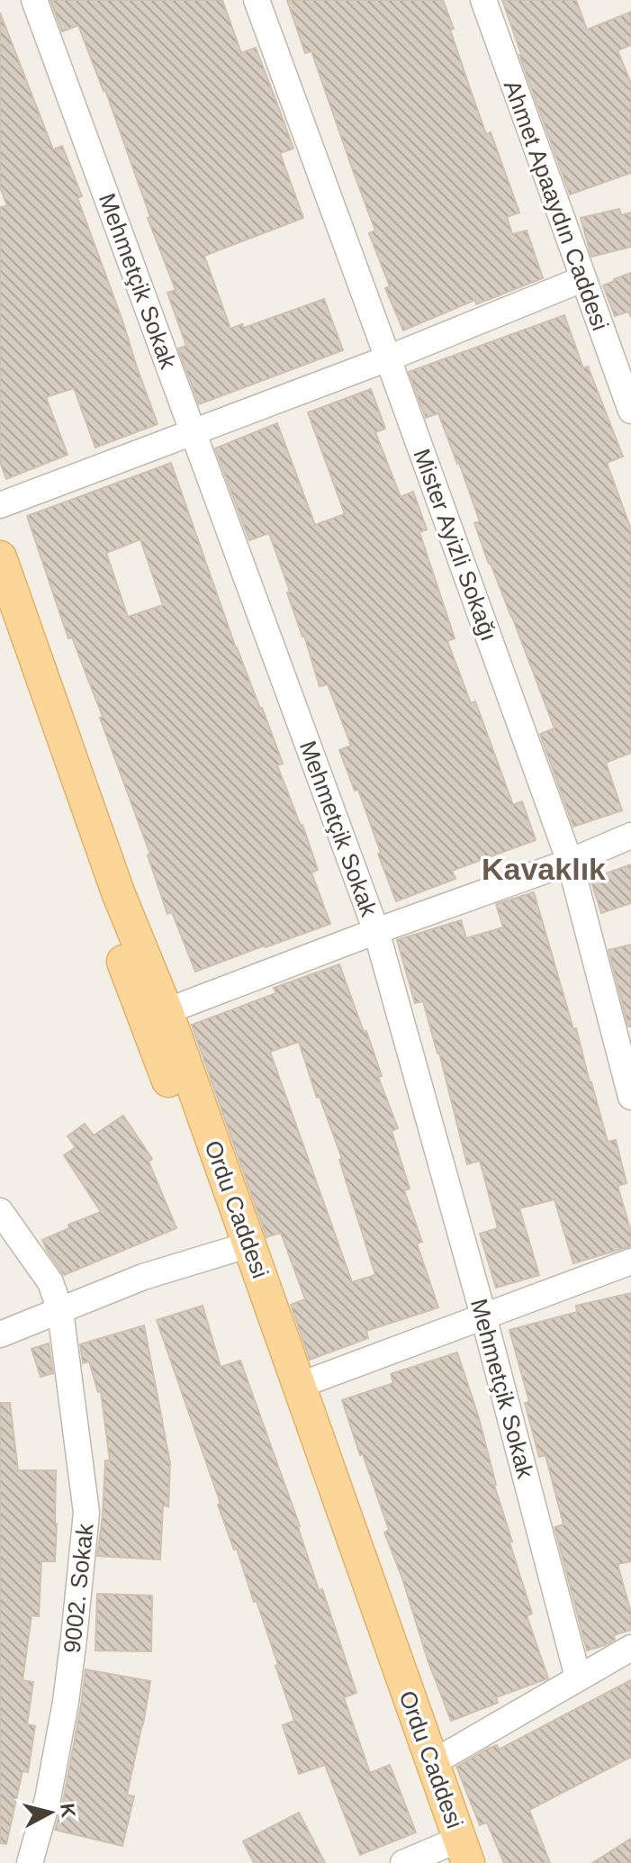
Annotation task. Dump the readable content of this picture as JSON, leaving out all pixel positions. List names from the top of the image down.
{
  "streets": {
    "main road": ["Ordu Caddesi"],
    "street": [
      "Ahmet Apaaydın Caddesi",
      "Mehmetçik Sokak",
      "Mister Ayizli Sokağı",
      "9002. Sokak"
    ]
  },
  "districts": ["Kavaklık"],
  "north": "right"
}
